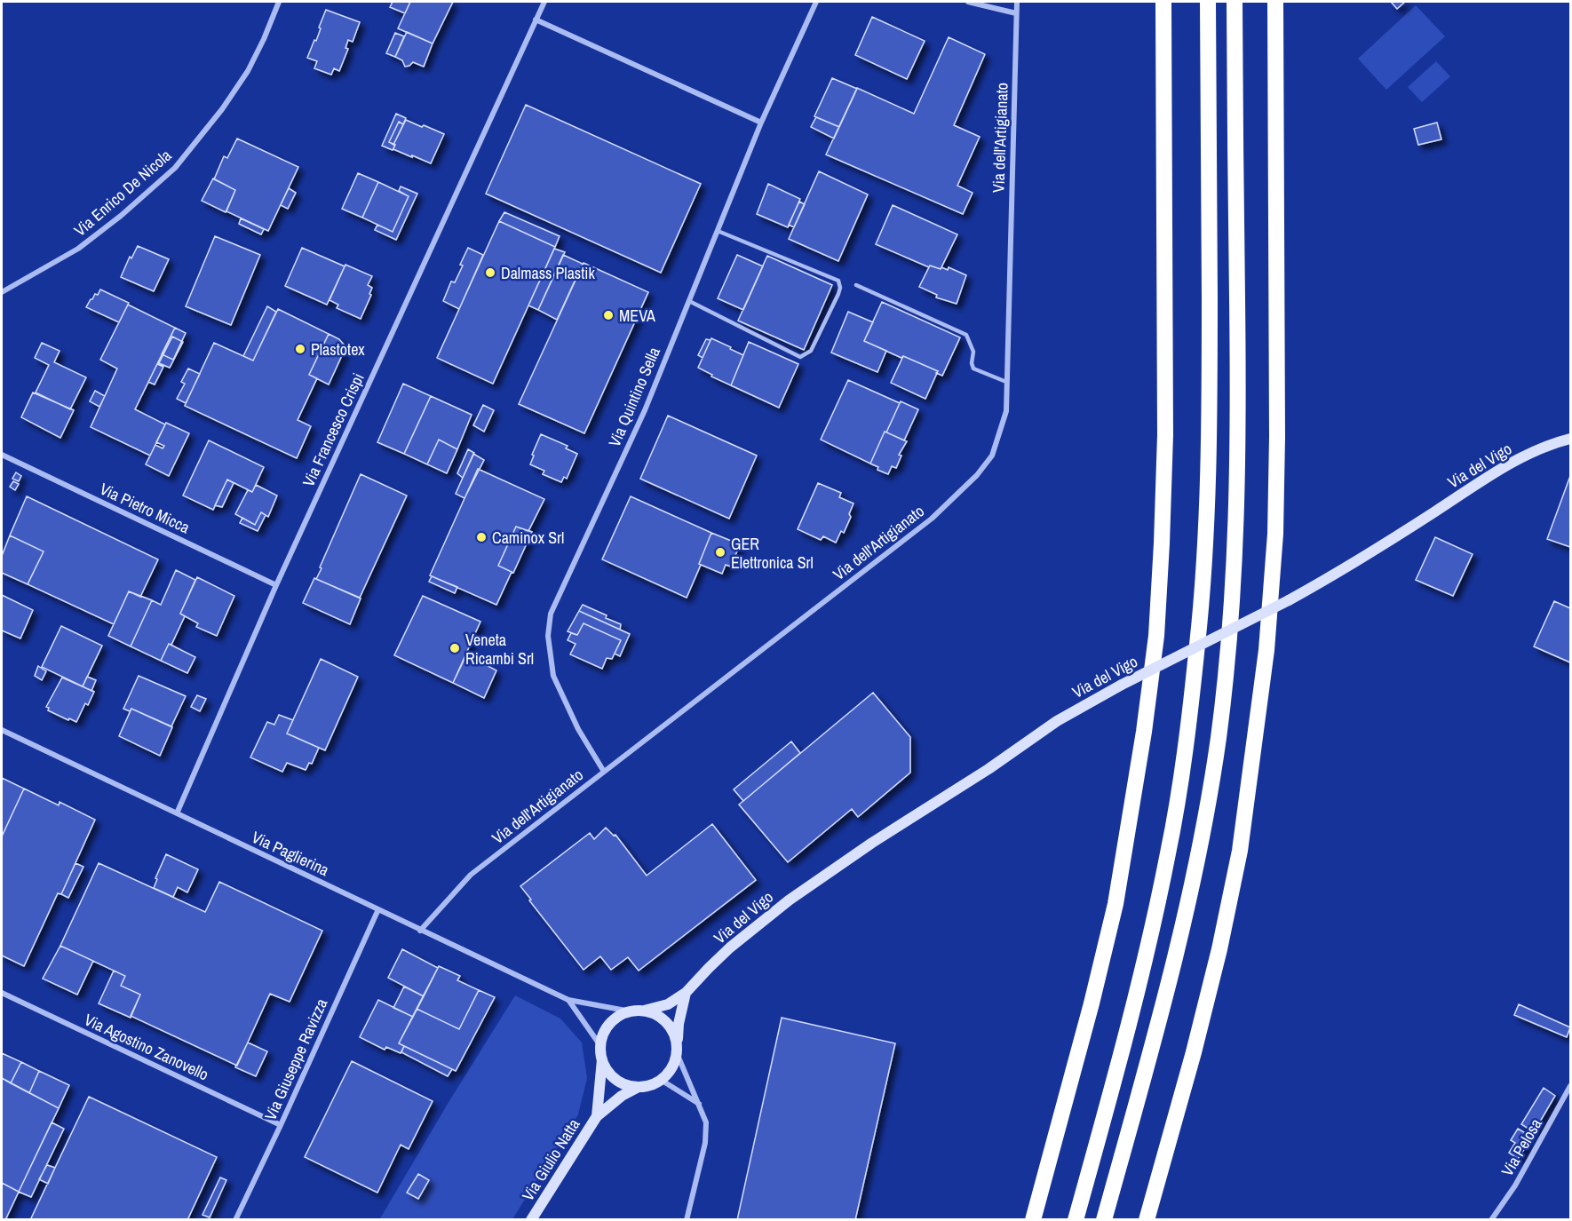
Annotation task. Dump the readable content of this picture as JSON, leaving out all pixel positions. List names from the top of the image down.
{
  "streets": {
    "street": [
      "Via dell'Artigianato",
      "Via Enrico De Nicola",
      "Via Quintino Sella",
      "Via Francesco Crispi",
      "Via del Vigo",
      "Via Pietro Micca",
      "Via Paglierina",
      "Via Agostino Zanovello",
      "Via Giuseppe Ravizza",
      "Via Pelosa",
      "Via Giulio Natta"
    ]
  },
  "crossings": [
    ["Via dell'Artigianato", "Via Quintino Sella"],
    ["Via dell'Artigianato", "Via Paglierina"],
    ["Via Francesco Crispi", "Via Pietro Micca"],
    ["Via Francesco Crispi", "Via Paglierina"],
    ["Via del Vigo", "Via Paglierina"],
    ["Via del Vigo", "Via Giulio Natta"],
    ["Via Paglierina", "Via Giuseppe Ravizza"],
    ["Via Paglierina", "Via Giulio Natta"],
    ["Via Agostino Zanovello", "Via Giuseppe Ravizza"]
  ],
  "places": [
    "Dalmass Plastik",
    "MEVA",
    "Plastotex",
    "Caminox Srl",
    "GER Elettronica Srl",
    "Veneta Ricambi Srl"
  ]
}
